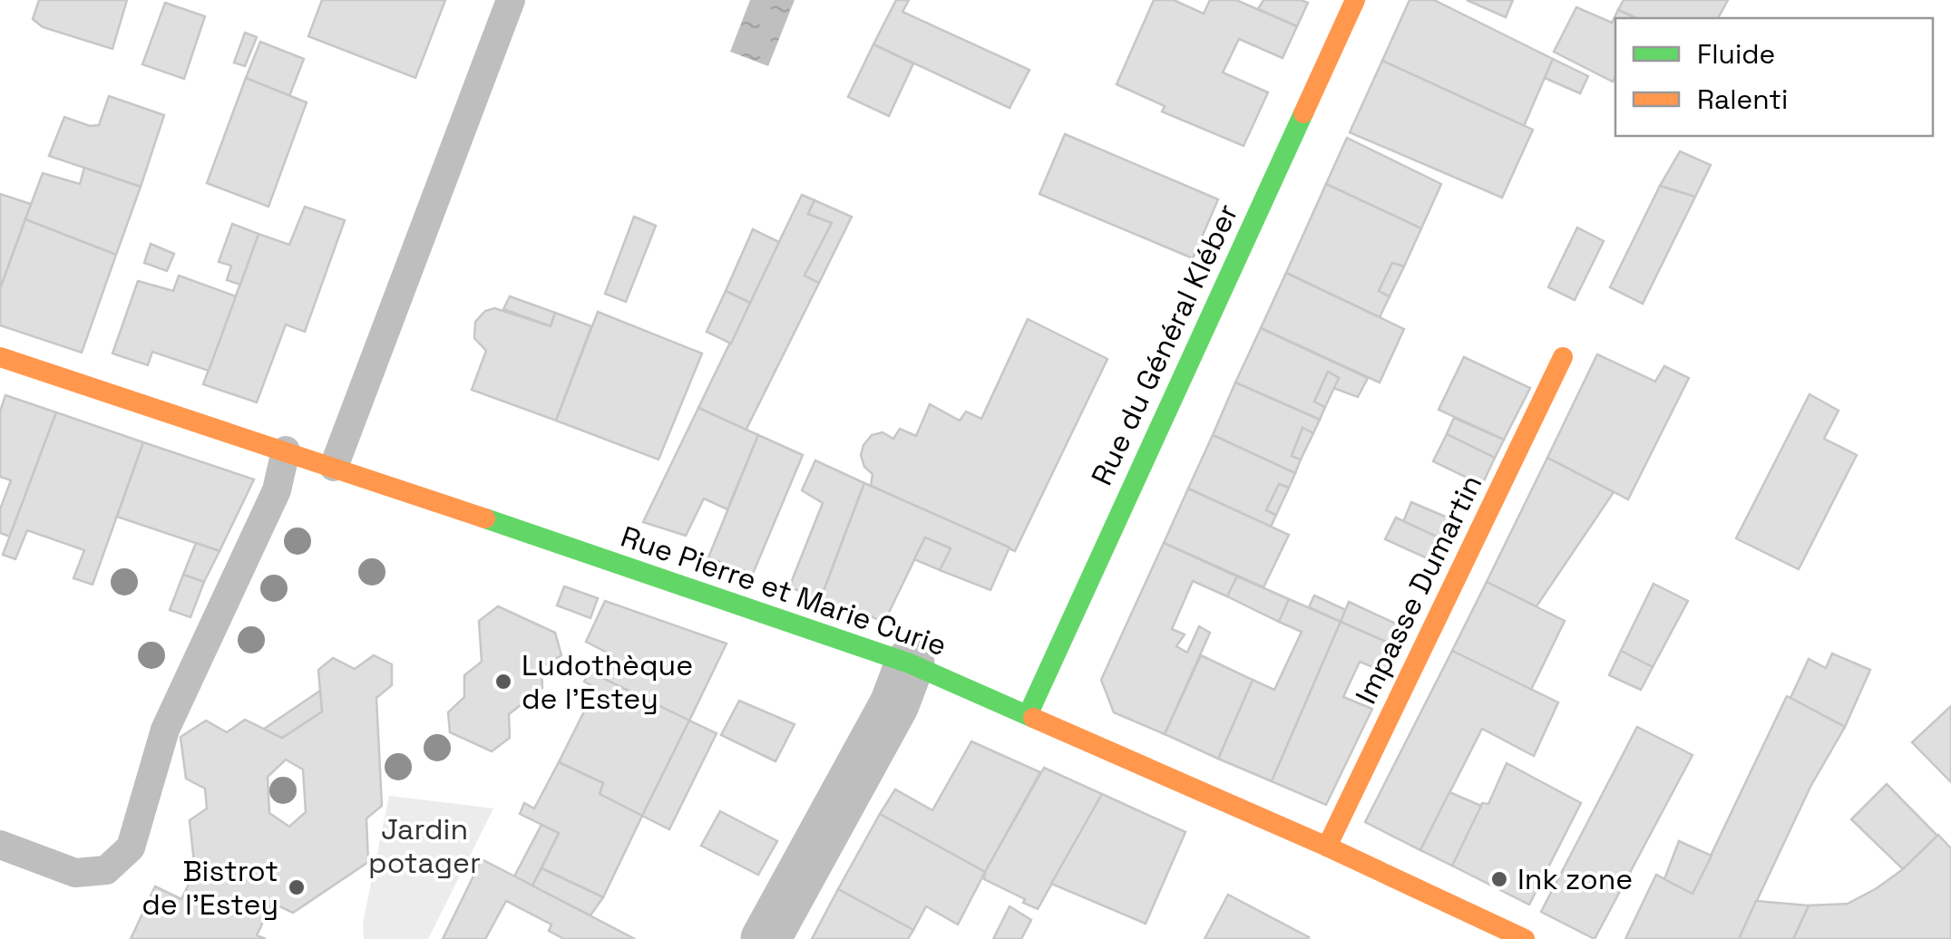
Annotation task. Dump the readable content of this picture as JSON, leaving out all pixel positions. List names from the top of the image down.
{
  "streets": {
    "street": ["Rue du Général Kléber", "Impasse Dumartin", "Rue Pierre et Marie Curie"]
  },
  "crossings": [
    ["Rue du Général Kléber", "Rue Pierre et Marie Curie"],
    ["Impasse Dumartin", "Rue Pierre et Marie Curie"]
  ],
  "parks": ["Jardin potager"],
  "places": ["Ludothèque de l'Estey", "Ink zone", "Bistrot de l'Estey"],
  "legend": ["Fluide", "Ralenti"]
}
